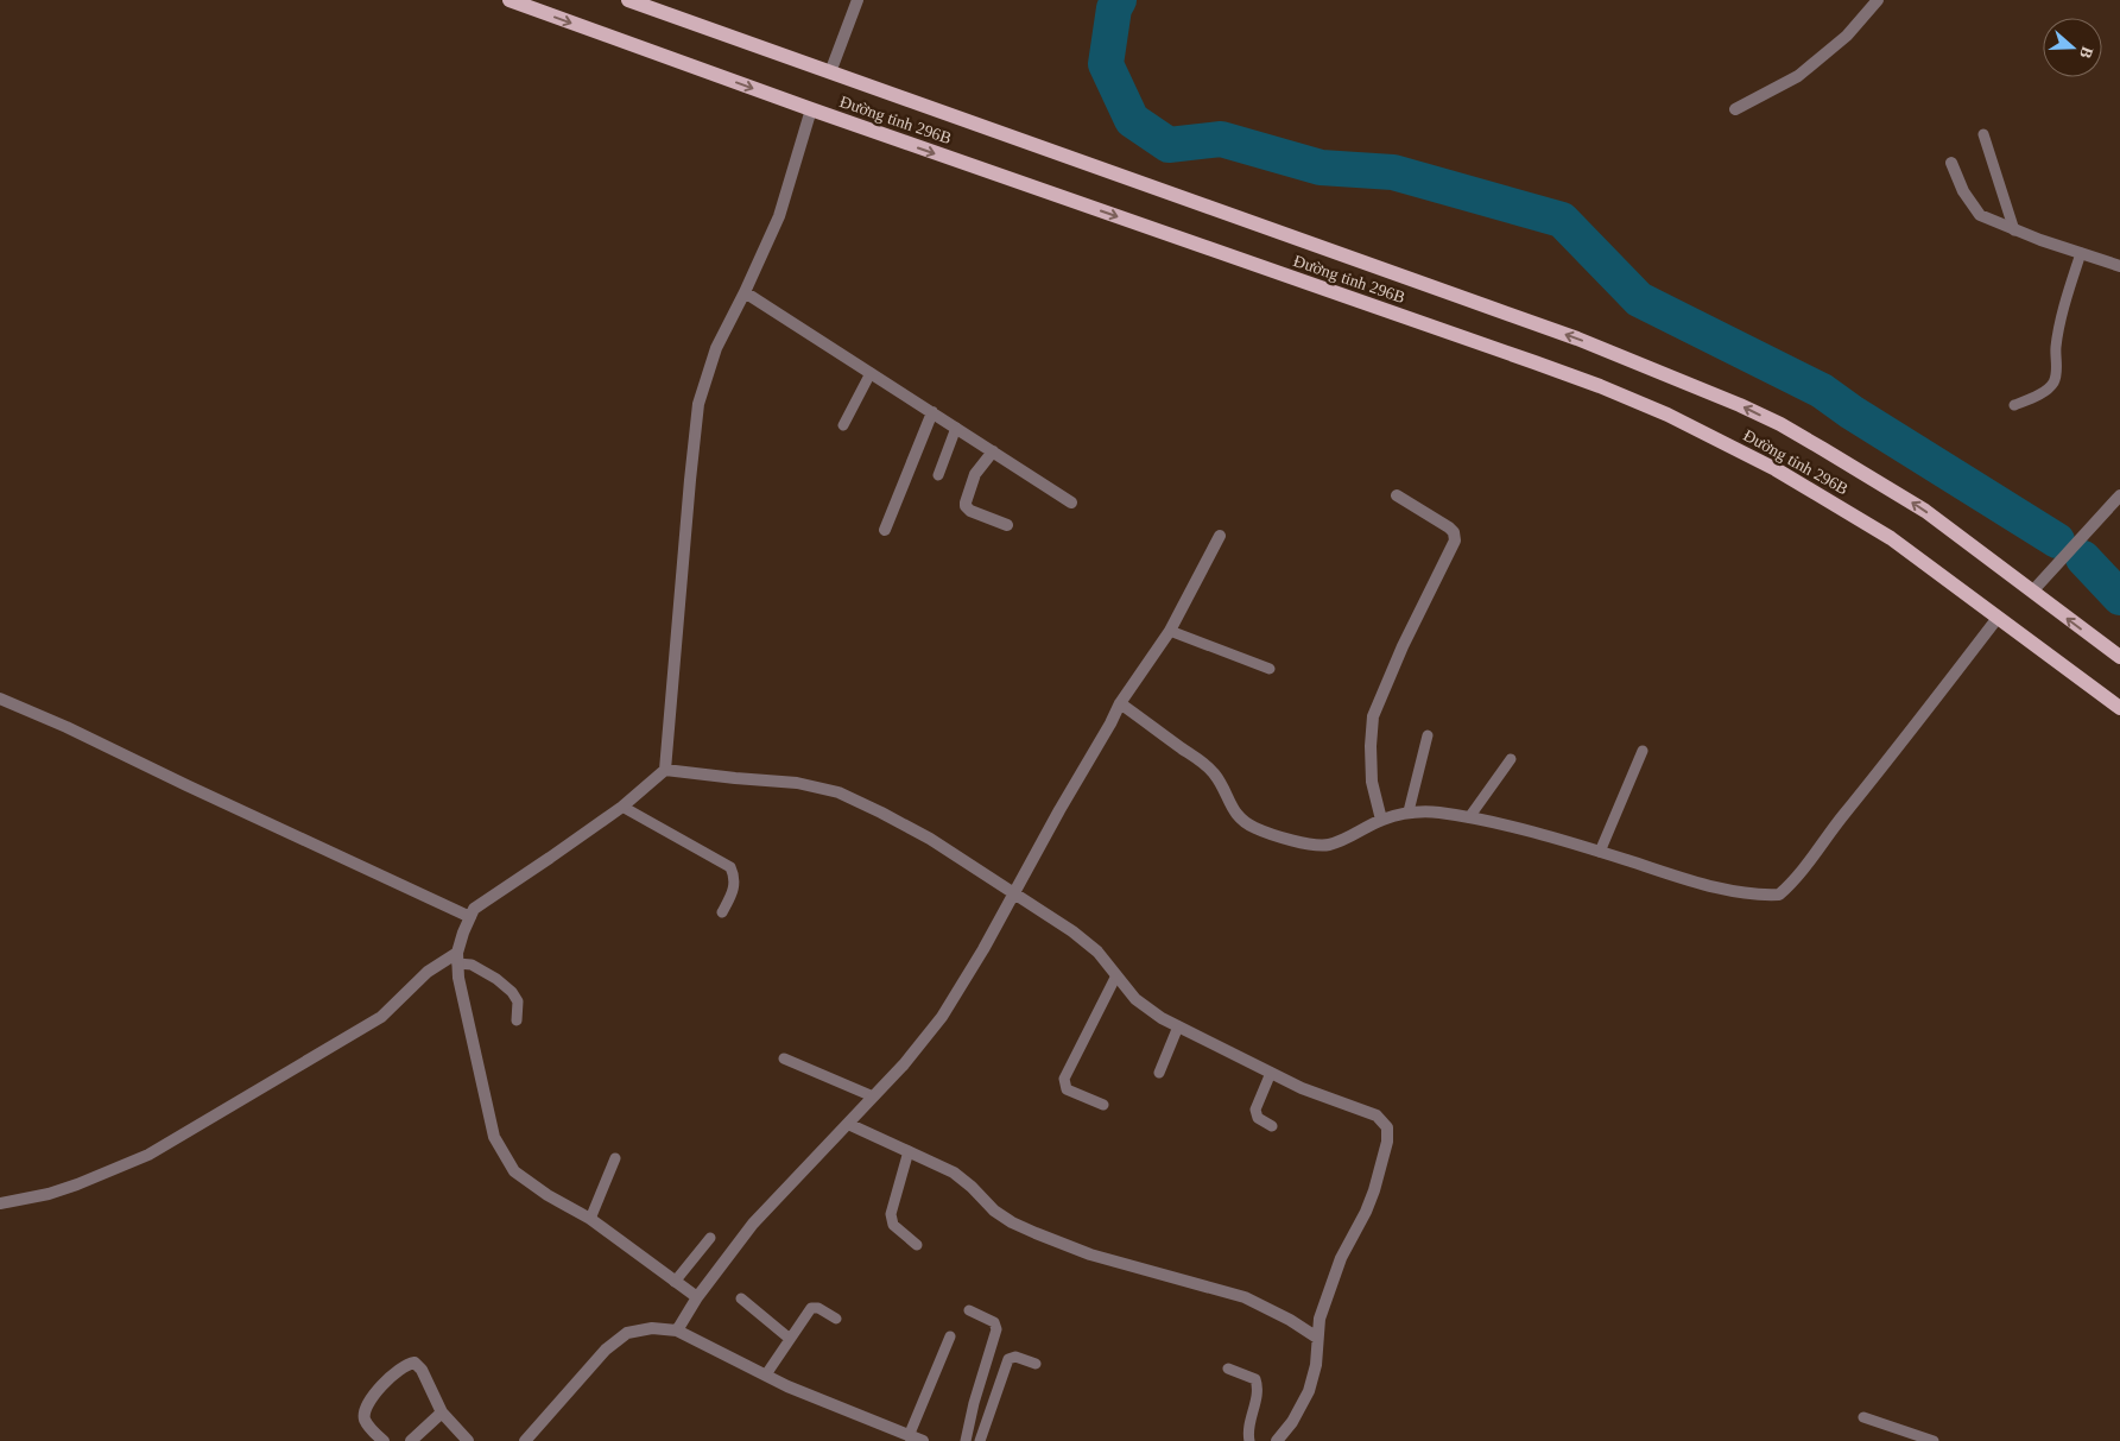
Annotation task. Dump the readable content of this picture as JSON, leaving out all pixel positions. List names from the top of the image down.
{
  "streets": {
    "main road": ["Đường tỉnh 296B"]
  },
  "north": "right"
}
